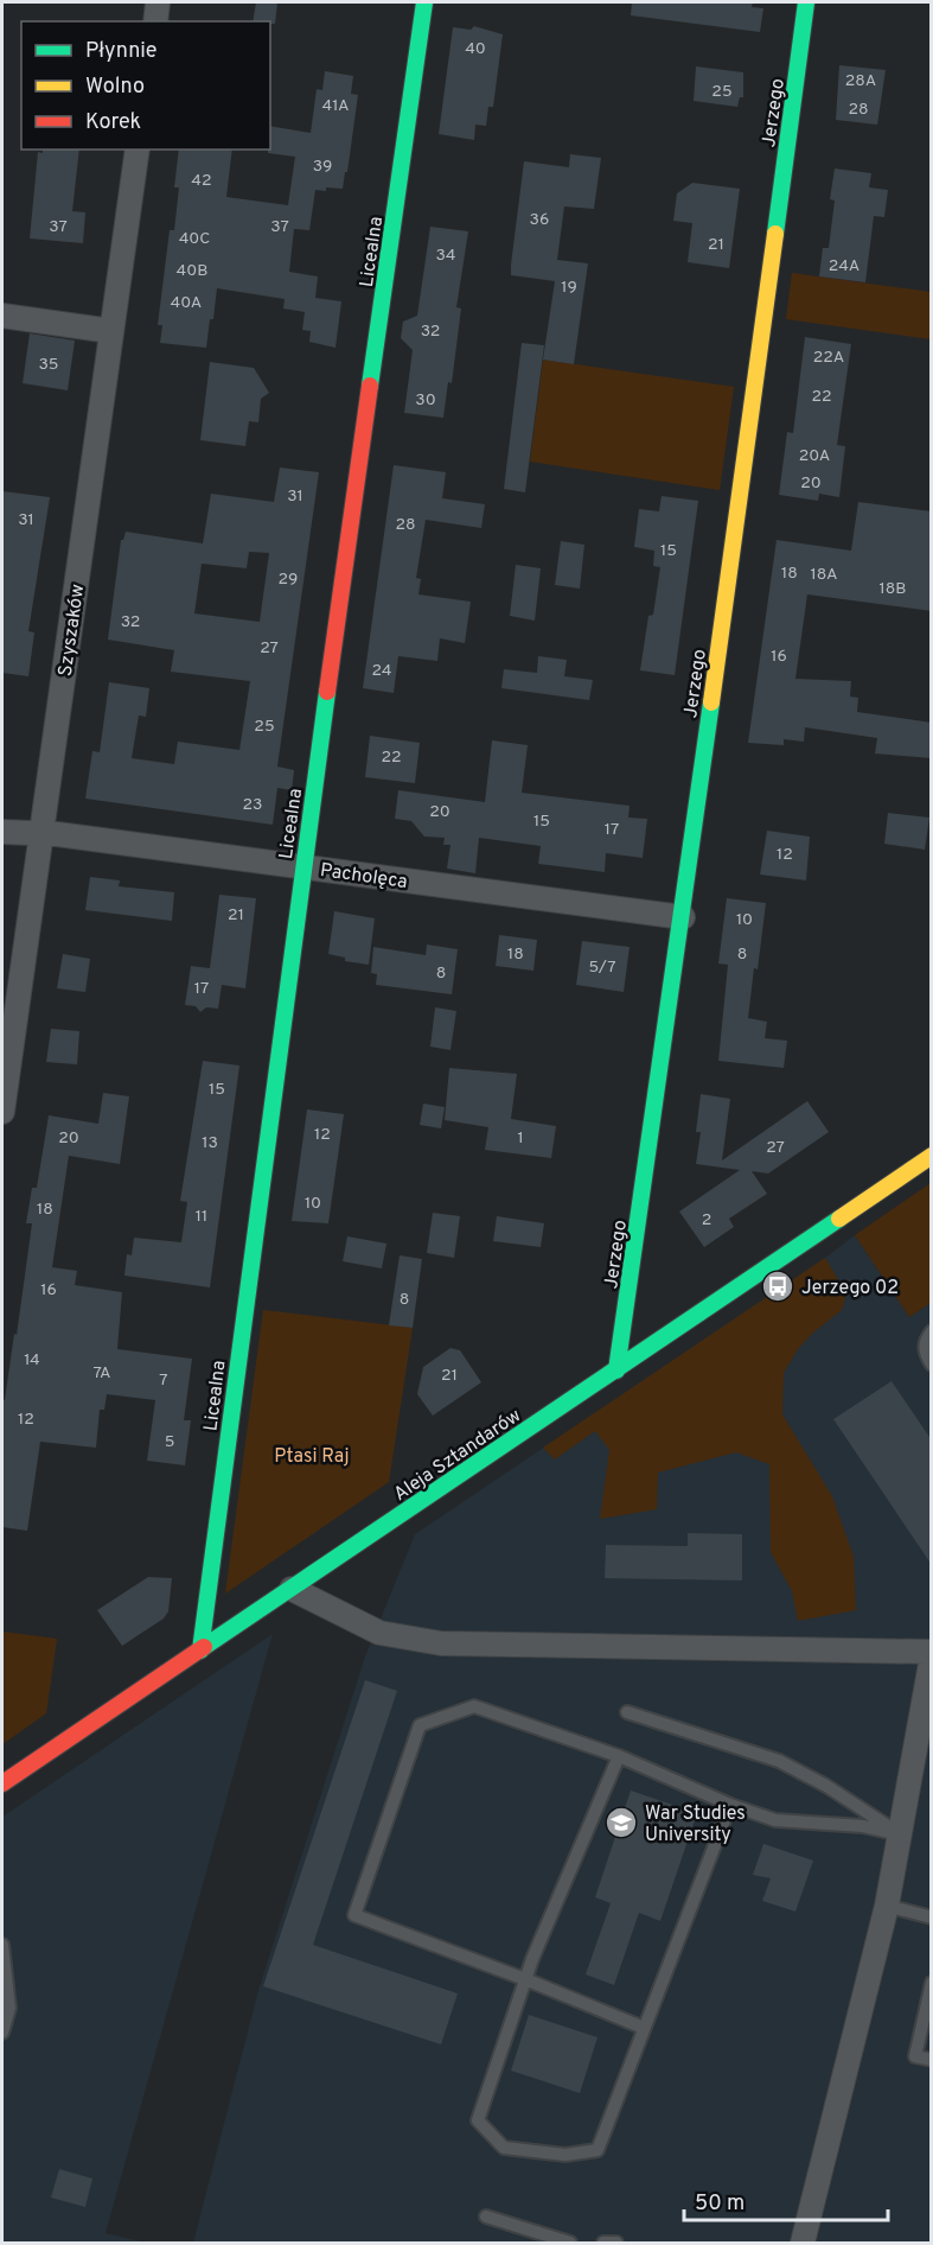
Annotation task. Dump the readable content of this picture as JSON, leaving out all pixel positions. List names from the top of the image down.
{
  "streets": {
    "street": [
      "Jerzego",
      "Licealna",
      "Szyszaków",
      "Pacholęca",
      "Aleja Sztandarów"
    ]
  },
  "crossings": [
    ["Jerzego", "Pacholęca"],
    ["Jerzego", "Aleja Sztandarów"],
    ["Licealna", "Pacholęca"],
    ["Licealna", "Aleja Sztandarów"],
    ["Szyszaków", "Pacholęca"]
  ],
  "parks": ["Ptasi Raj"],
  "places": {
    "bus stop": ["Jerzego 02"],
    "school or university": ["War Studies University"]
  },
  "house_numbers": [
    "40",
    "28A",
    "25",
    "41A",
    "28",
    "39",
    "42",
    "36",
    "37",
    "37",
    "40C",
    "21",
    "34",
    "24A",
    "40B",
    "19",
    "40A",
    "32",
    "22A",
    "35",
    "22",
    "30",
    "20A",
    "20",
    "31",
    "31",
    "28",
    "15",
    "18",
    "18A",
    "29",
    "18B",
    "32",
    "27",
    "16",
    "24",
    "25",
    "22",
    "23",
    "20",
    "15",
    "17",
    "12",
    "21",
    "10",
    "18",
    "8",
    "5/7",
    "8",
    "17",
    "15",
    "12",
    "20",
    "1",
    "13",
    "27",
    "10",
    "18",
    "11",
    "2",
    "16",
    "8",
    "14",
    "7A",
    "21",
    "7",
    "12",
    "5"
  ],
  "legend": ["Płynnie", "Wolno", "Korek"],
  "scale_bar": "50 m"
}
